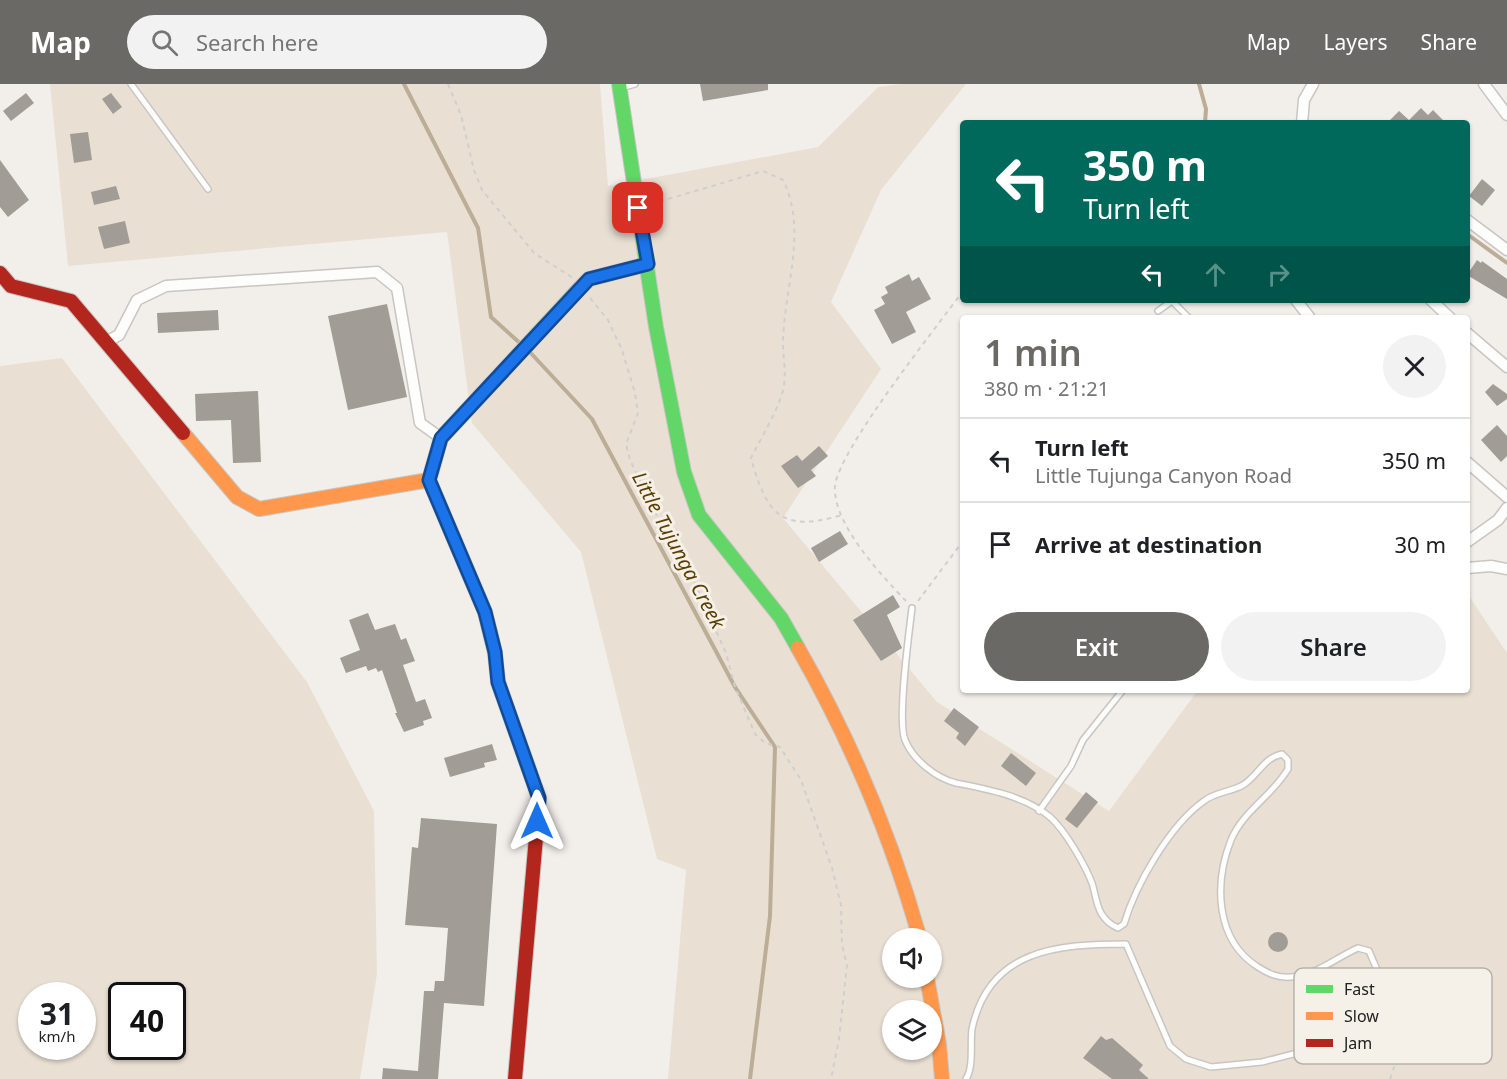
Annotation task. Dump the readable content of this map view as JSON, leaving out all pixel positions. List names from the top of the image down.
{
  "water": ["Little Tujunga Creek"],
  "legend": ["Fast", "Slow", "Jam"],
  "page": {
    "header": "Map",
    "search": "Search here",
    "nav": ["Map", "Layers", "Share"],
    "turn": ["350 m", "Turn left"],
    "heading": ["1 min", "380 m · 21:21"],
    "list": [
      {
        "name": "Turn left",
        "note": "Little Tujunga Canyon Road",
        "value": "350 m"
      },
      {
        "name": "Arrive at destination",
        "value": "30 m"
      }
    ],
    "buttons": ["Exit", "Share"],
    "speed": "31 km/h",
    "limit": "40"
  }
}
